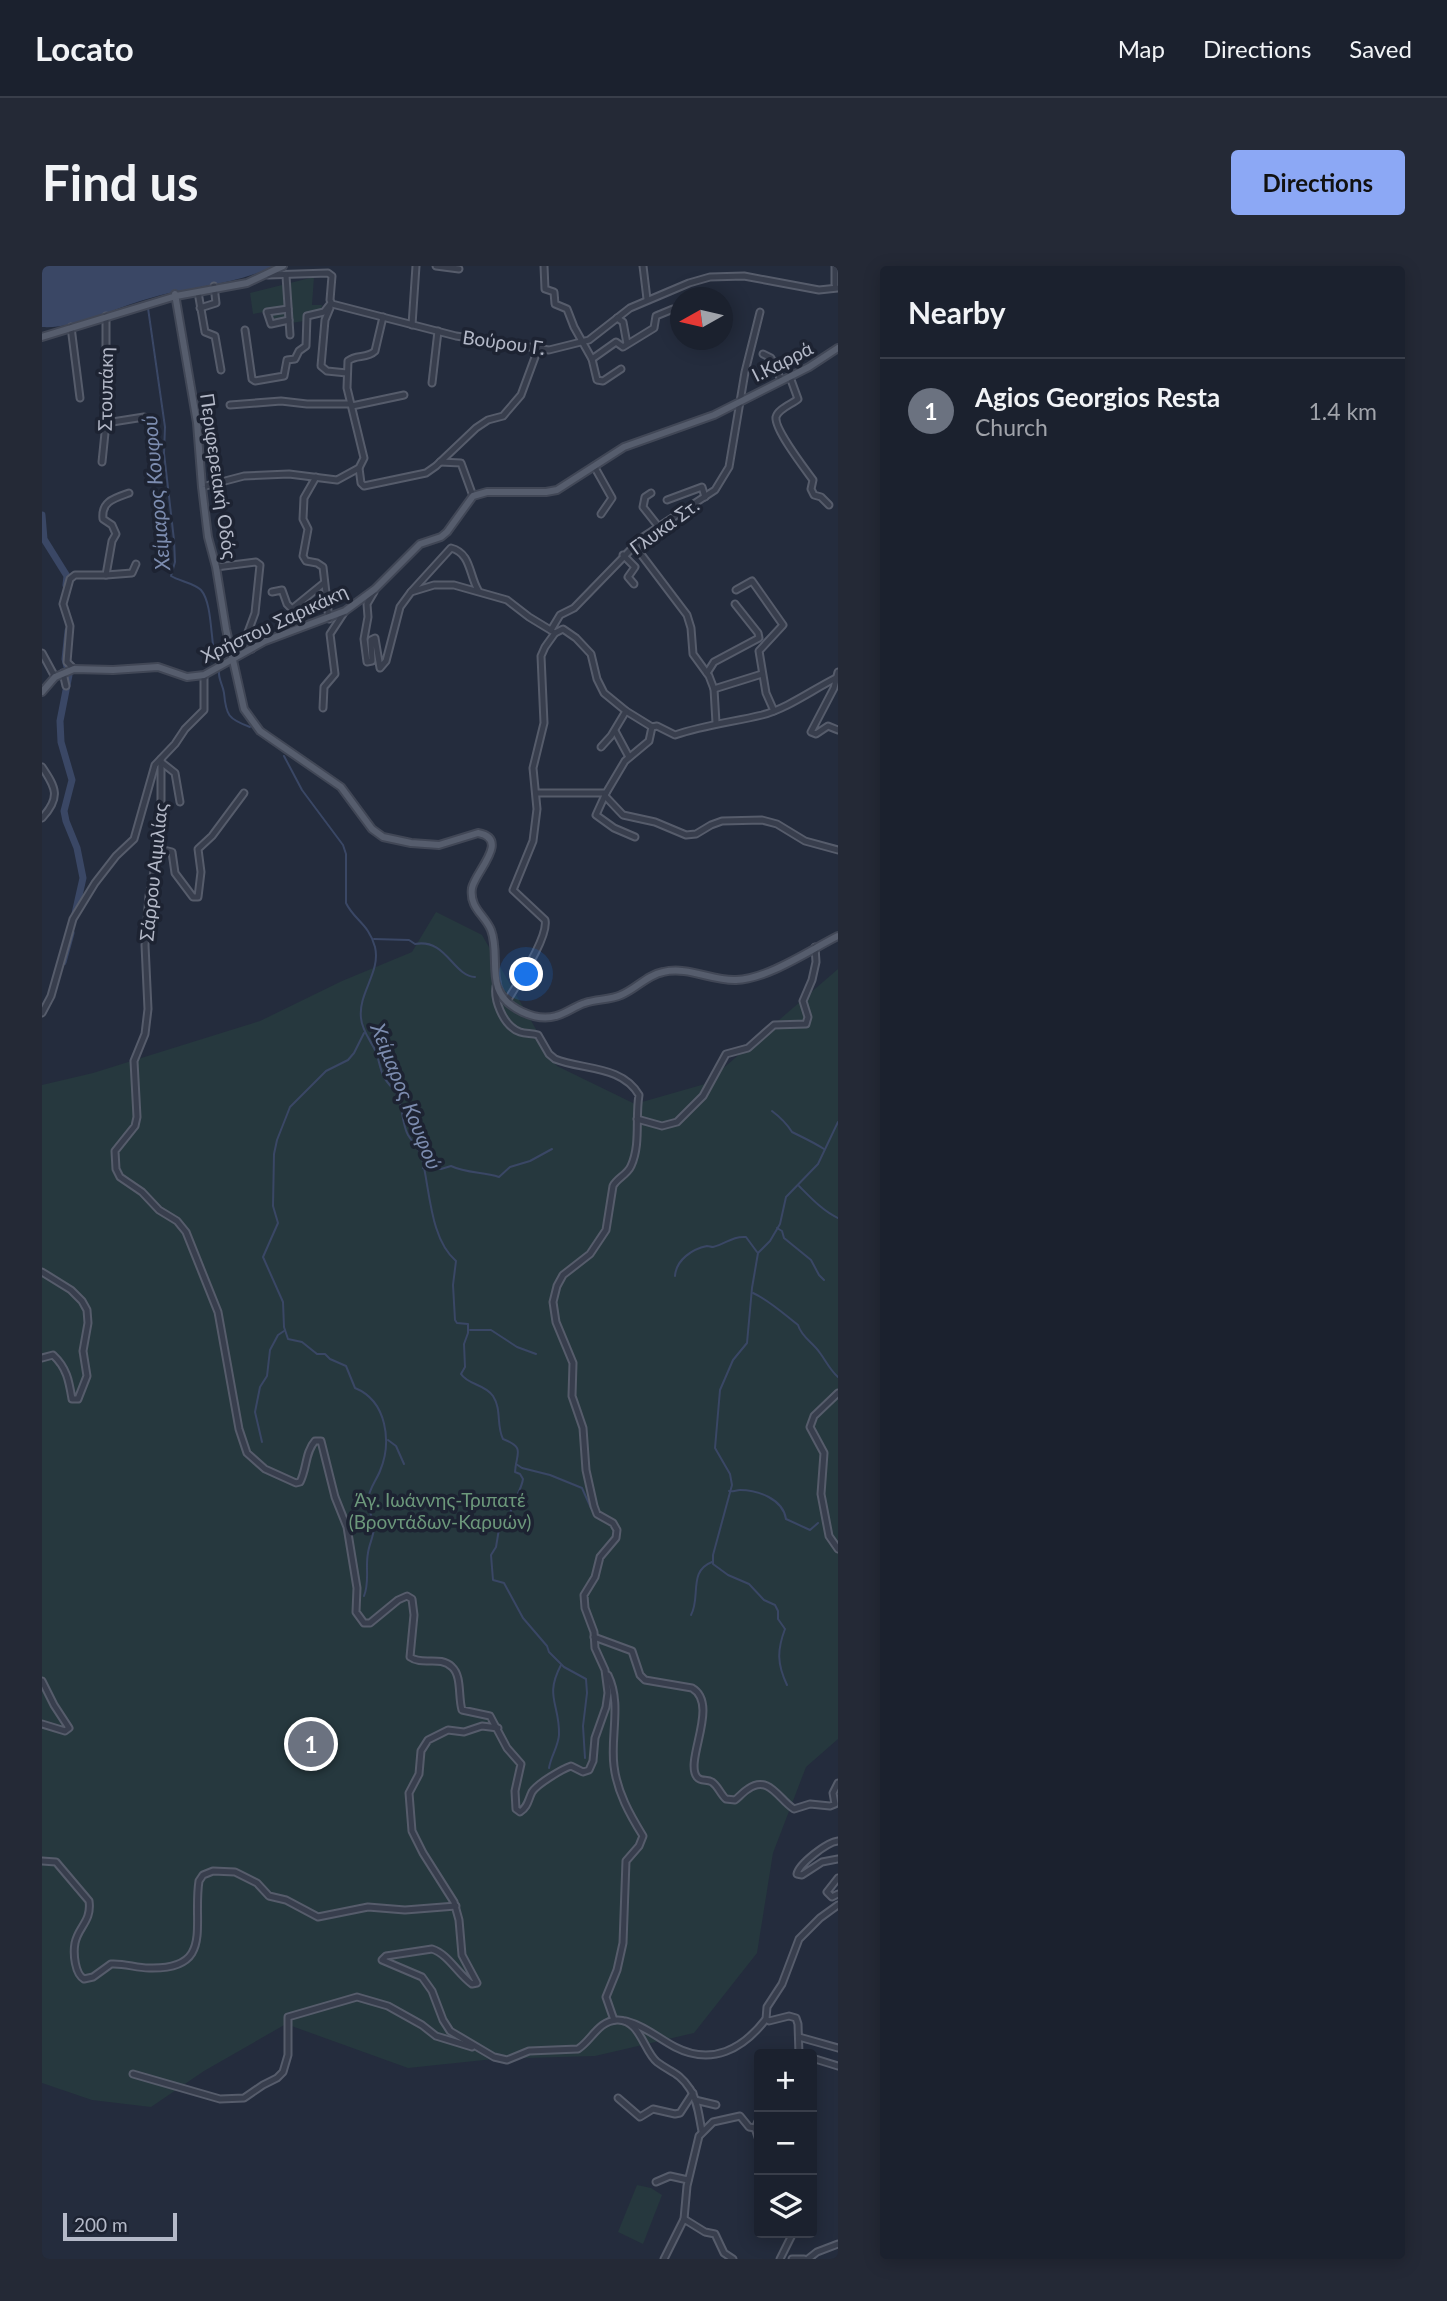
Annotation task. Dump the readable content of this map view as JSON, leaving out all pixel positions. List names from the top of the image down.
{
  "streets": {
    "main road": ["Ι.Καρρά", "Περιφερειακή Οδός", "Χρήστου Σαρικάκη"],
    "street": [
      "Βούρου Γ.",
      "Στουπάκη",
      "Γλυκα Στ.",
      "Σάρρου Αιμιλίας"
    ]
  },
  "crossings": [
    ["Ι.Καρρά", "Γλυκα Στ."],
    ["Περιφερειακή Οδός", "Γλυκα Στ."],
    ["Περιφερειακή Οδός", "Χρήστου Σαρικάκη"]
  ],
  "water": ["Χείμαρος Κουφού"],
  "parks": ["Άγ. Ιωάννης-Τριπατέ (Βροντάδων-Καρυών)"],
  "scale_bar": "200 m",
  "north": "left",
  "page": {
    "header": "Locato",
    "nav": ["Map", "Directions", "Saved"],
    "buttons": "Directions",
    "title": "Find us",
    "heading": "Nearby",
    "list": [
      {
        "mark": "1",
        "name": "Agios Georgios Resta",
        "note": "Church",
        "value": "1.4 km"
      }
    ],
    "pins": "1",
    "map_buttons": ["+", "−"],
    "scale": "200 m"
  }
}
